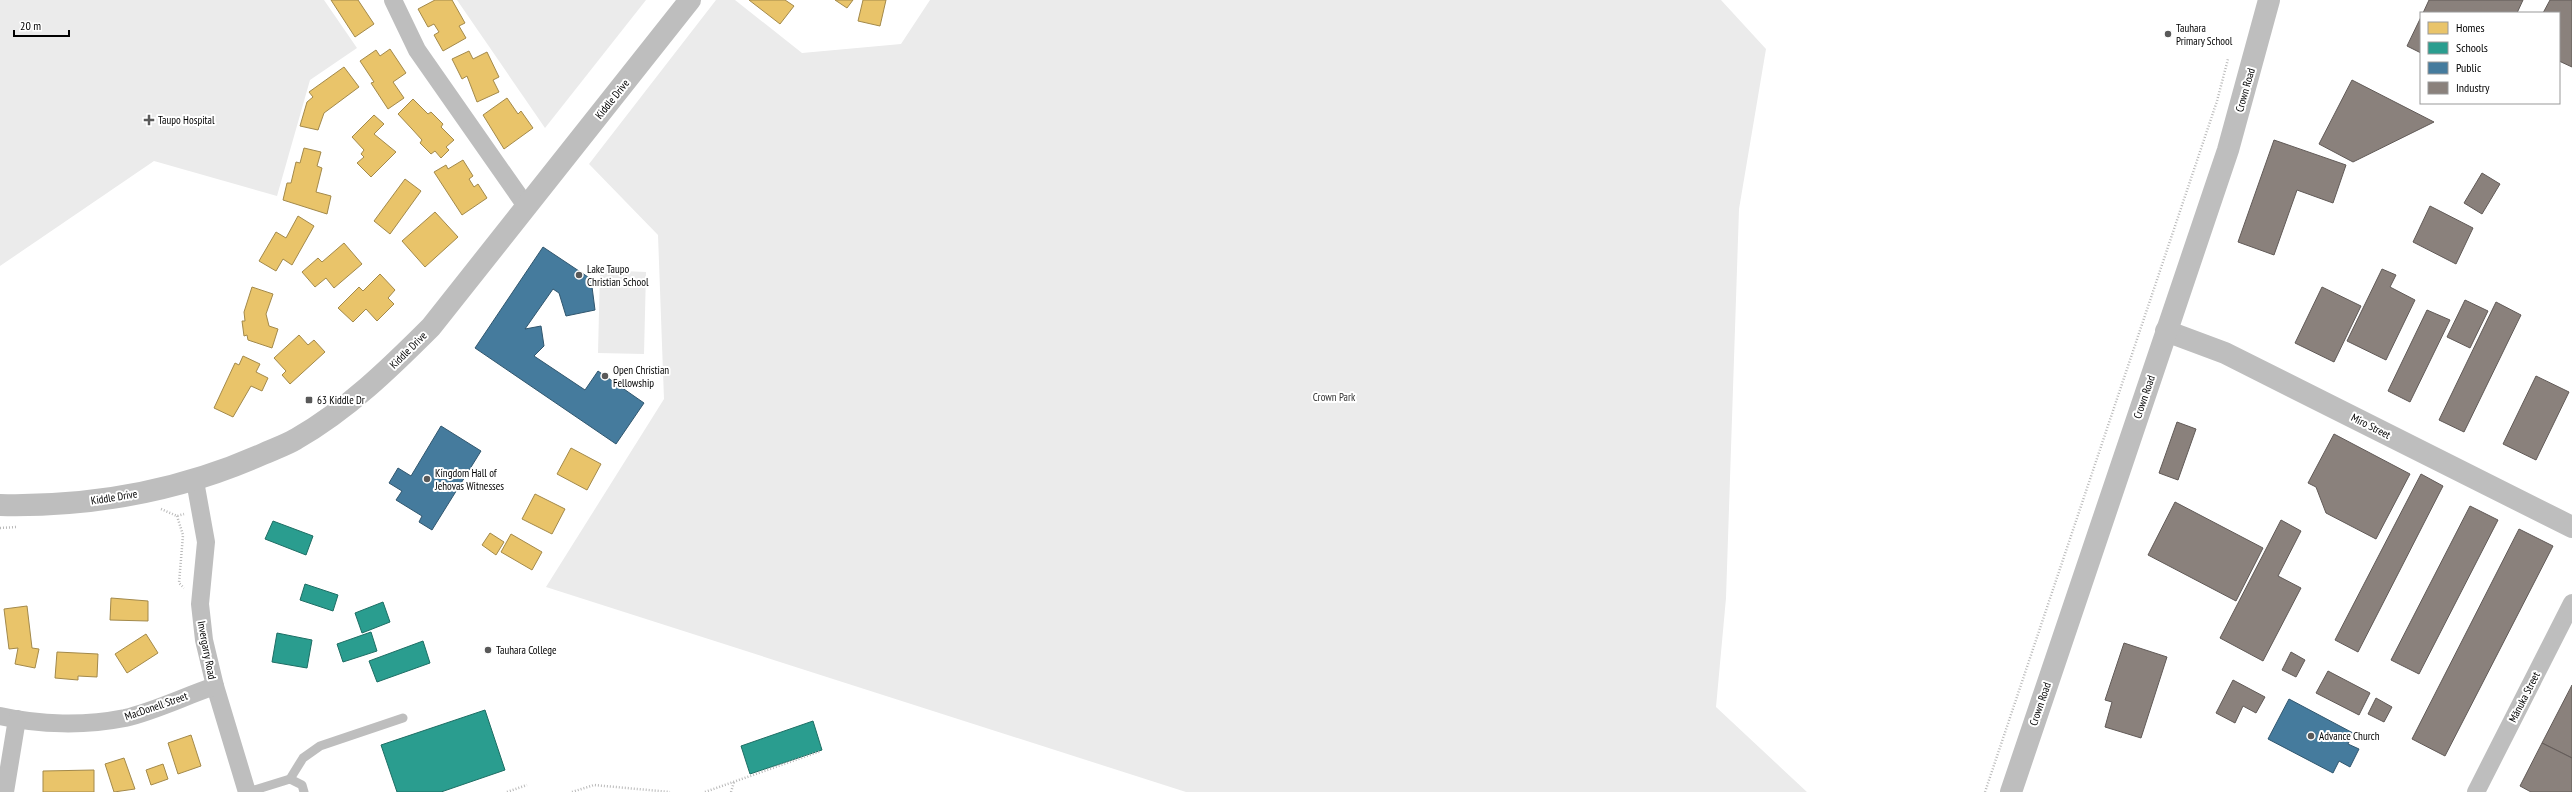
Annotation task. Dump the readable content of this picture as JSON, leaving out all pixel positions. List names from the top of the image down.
{
  "streets": {
    "street": [
      "Crown Road",
      "Kiddle Drive",
      "Miro Street",
      "Invergarry Road",
      "Mānuka Street",
      "MacDonell Street"
    ]
  },
  "crossings": [
    ["Crown Road", "Miro Street"],
    ["Kiddle Drive", "Invergarry Road"],
    ["Invergarry Road", "MacDonell Street"]
  ],
  "parks": ["Crown Park"],
  "places": {
    "other": [
      "Tauhara Primary School",
      "Lake Taupo Christian School",
      "Open Christian Fellowship",
      "Kingdom Hall of Jehovas Witnesses",
      "Tauhara College",
      "Advance Church"
    ],
    "health": ["Taupo Hospital"],
    "transit": ["63 Kiddle Dr"]
  },
  "legend": [
    "Homes",
    "Schools",
    "Public",
    "Industry"
  ],
  "scale_bar": "20 m"
}
